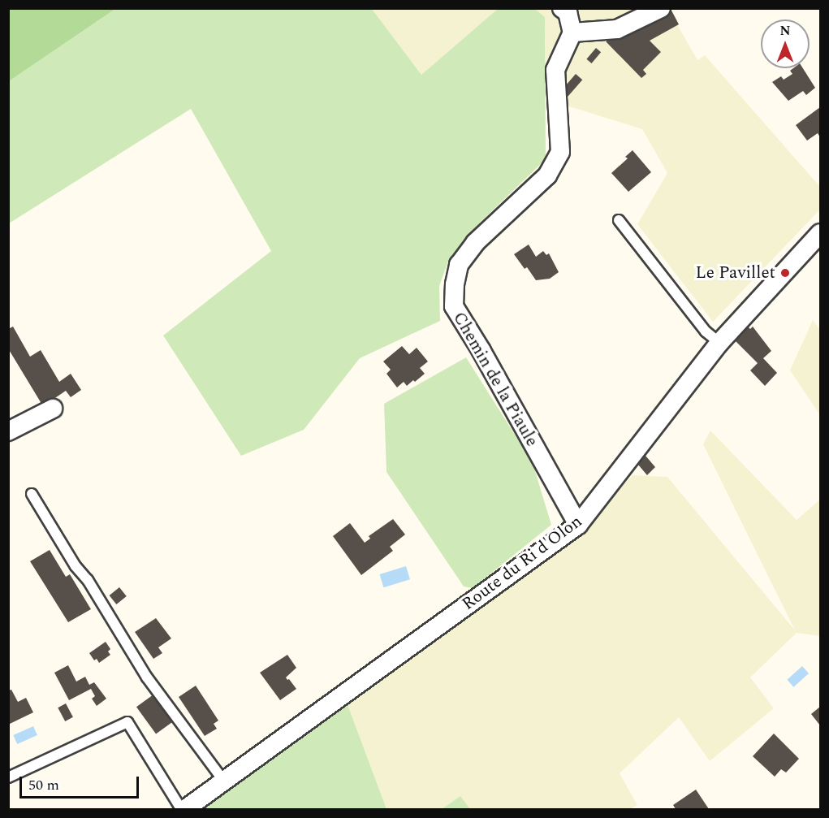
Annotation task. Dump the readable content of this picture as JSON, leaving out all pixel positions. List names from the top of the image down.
{
  "streets": {
    "street": ["Chemin de la Piaule", "Route du Ri d'Olon"]
  },
  "crossings": [
    ["Chemin de la Piaule", "Route du Ri d'Olon"]
  ],
  "places": ["Le Pavillet"],
  "scale_bar": "50 m",
  "north": "top"
}
